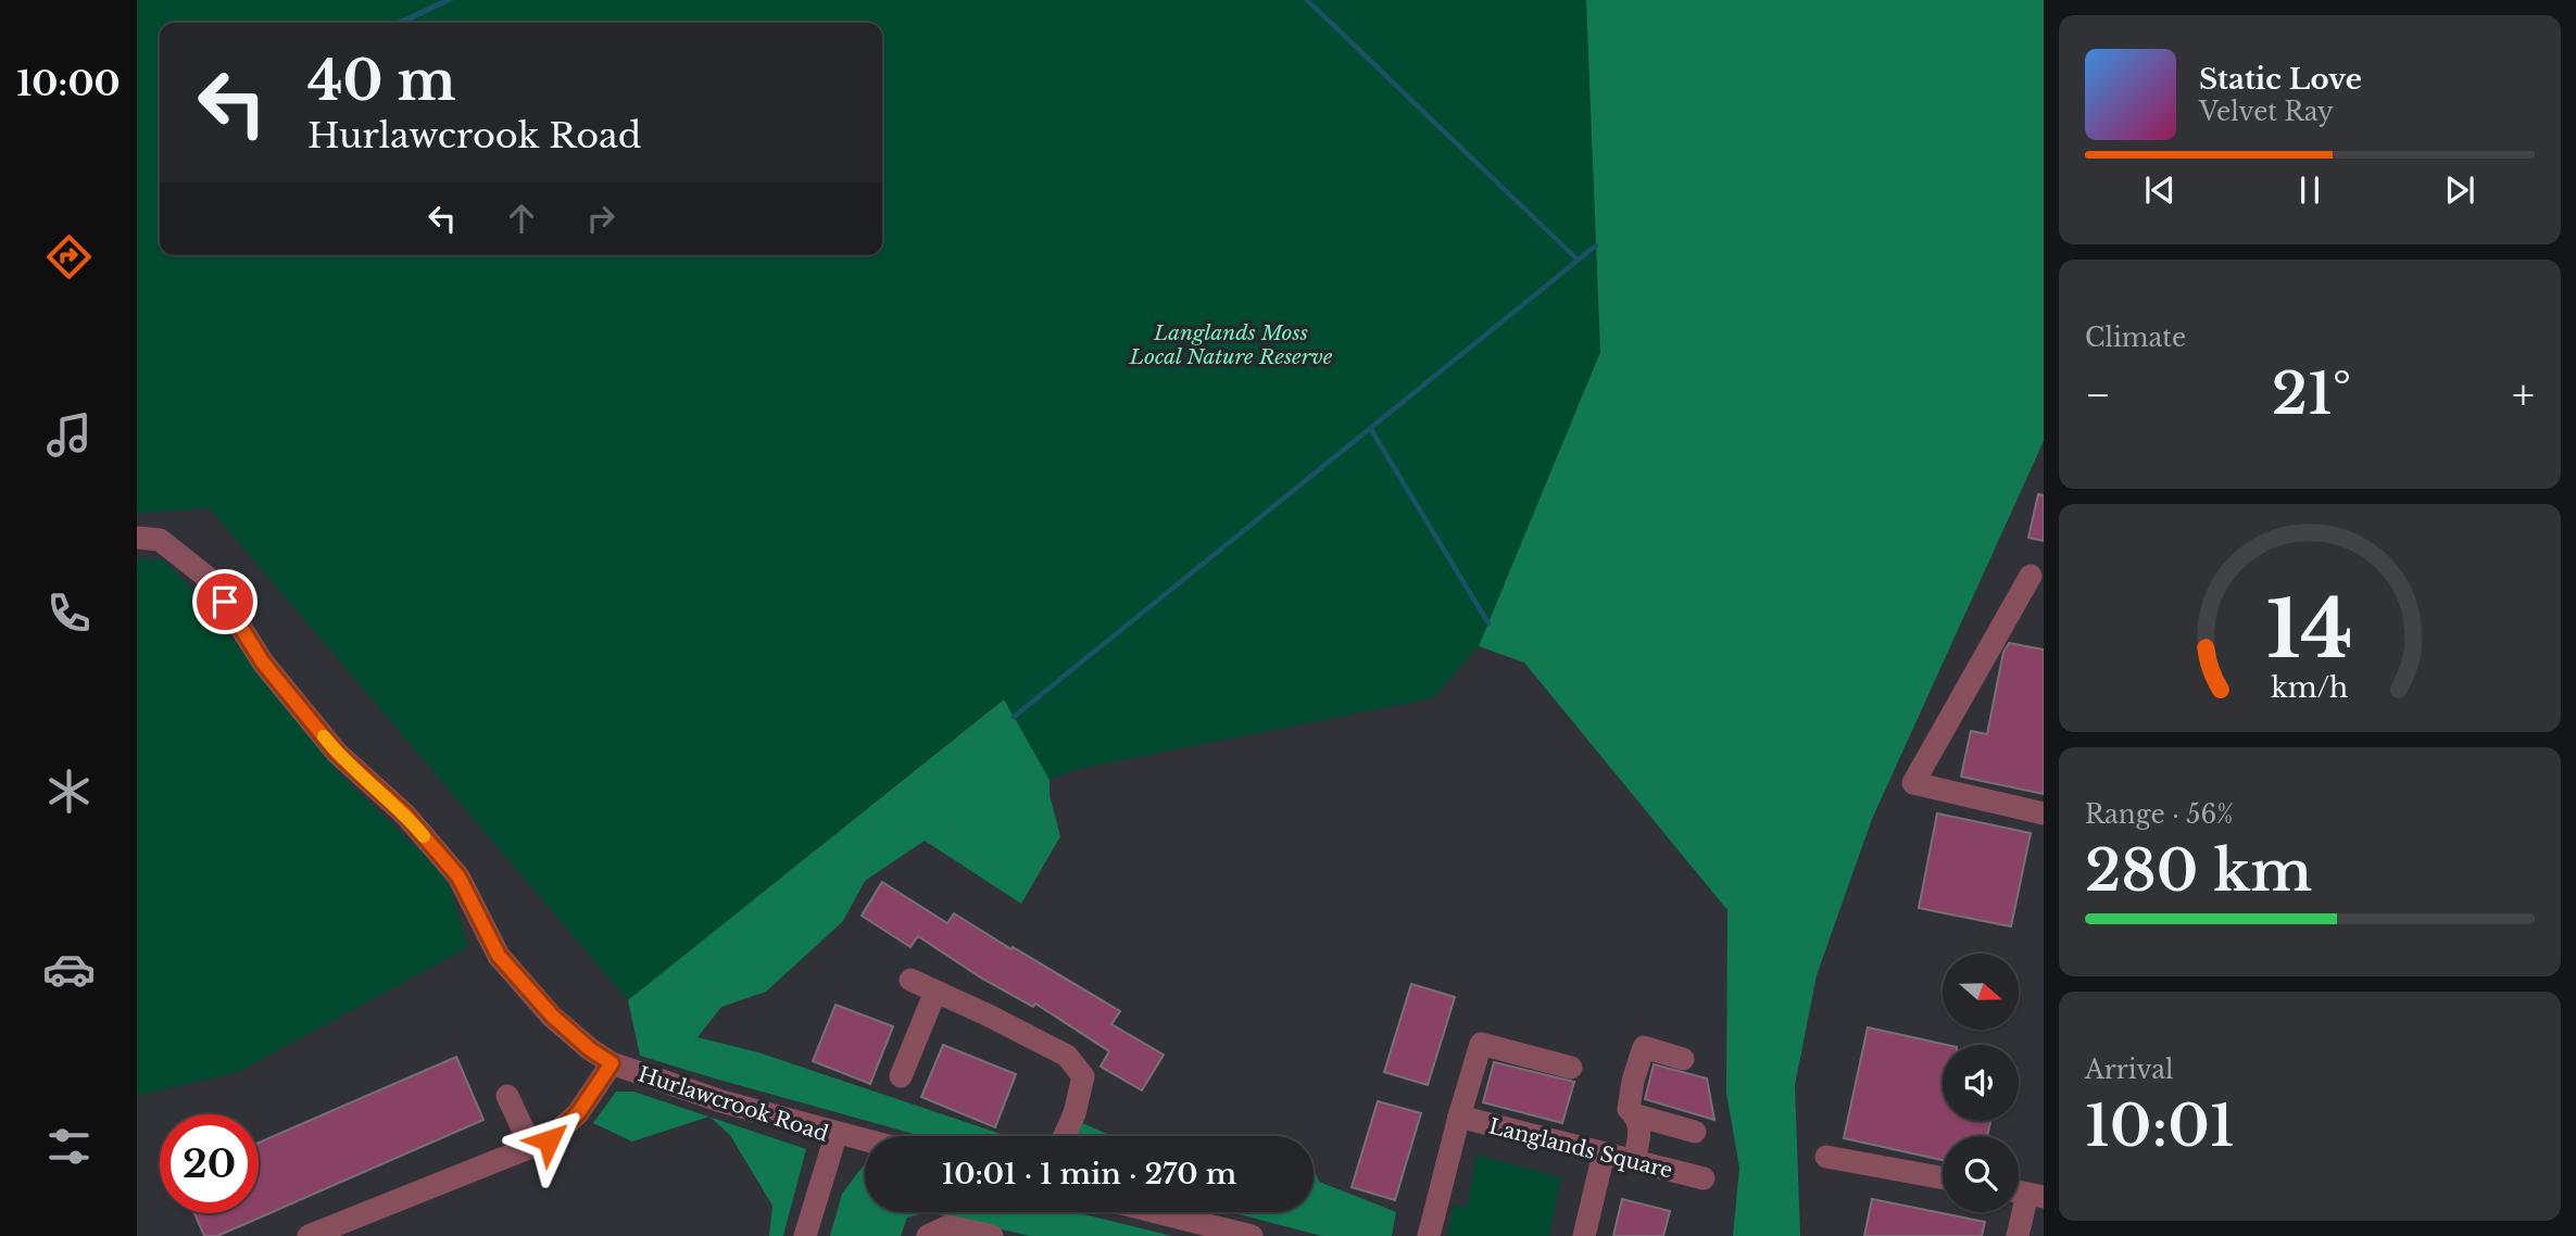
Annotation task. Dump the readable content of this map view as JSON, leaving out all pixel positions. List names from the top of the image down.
{
  "streets": {
    "street": ["Hurlawcrook Road", "Langlands Square"]
  },
  "parks": ["Langlands Moss Local Nature Reserve"],
  "north": "right",
  "page": {
    "tabs": "10:00",
    "turn": ["40 m", "Hurlawcrook Road"],
    "song": ["Static Love", "Velvet Ray"],
    "tile": [
      "Climate",
      ["Range · 56%", "280 km"],
      ["Arrival", "10:01"]
    ],
    "heat": ["−", "21°", "+"],
    "limit": "20",
    "trip": "10:01 · 1 min · 270 m",
    "gauge": ["14", "km/h"]
  }
}
